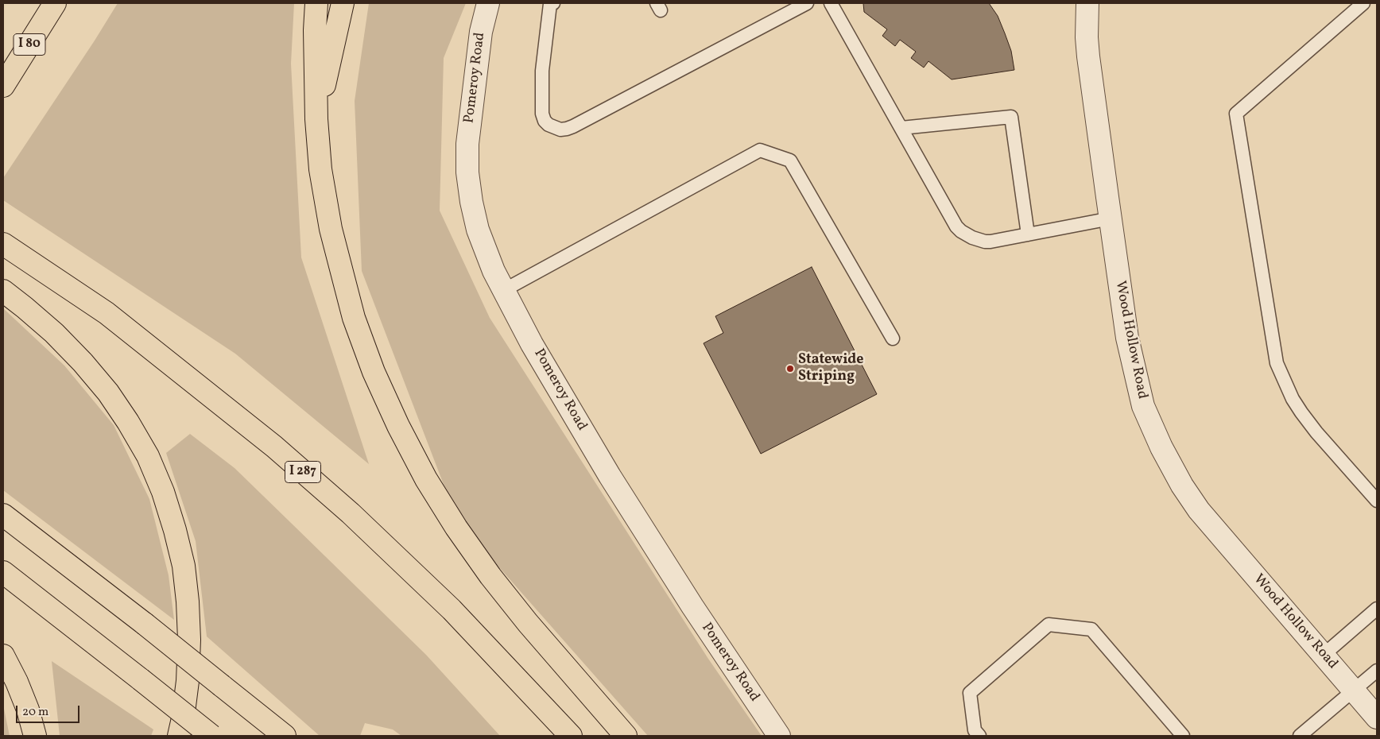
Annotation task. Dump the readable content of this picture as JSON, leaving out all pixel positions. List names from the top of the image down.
{
  "streets": {
    "highway": ["I 80", "I 287"],
    "street": ["Pomeroy Road", "Wood Hollow Road"]
  },
  "places": ["Statewide Striping"],
  "scale_bar": "20 m"
}
